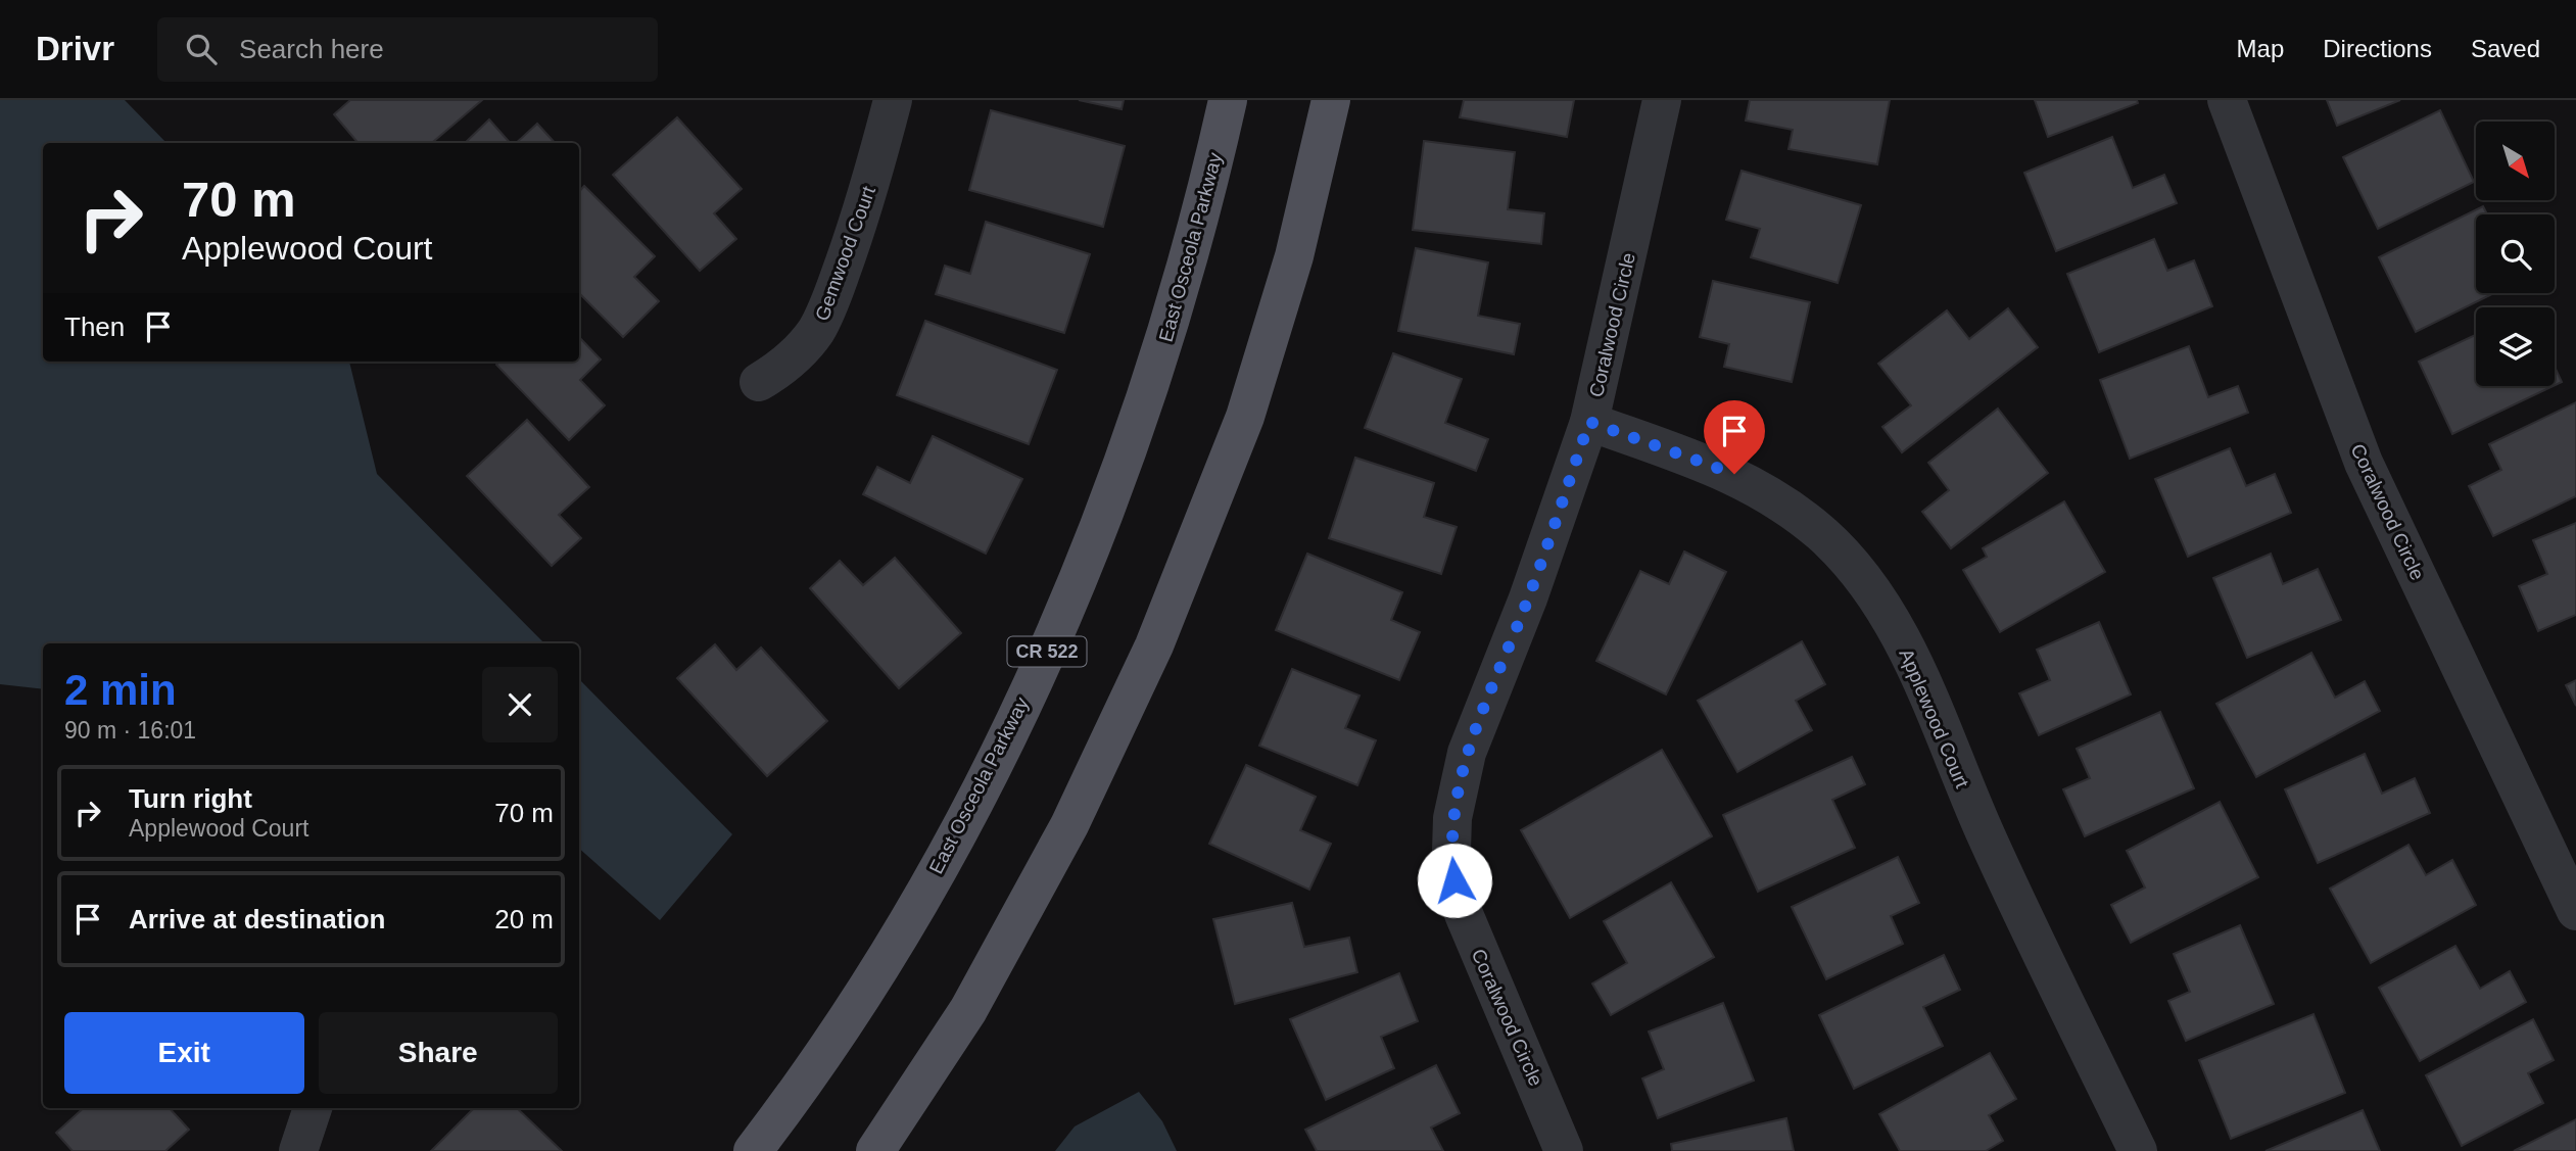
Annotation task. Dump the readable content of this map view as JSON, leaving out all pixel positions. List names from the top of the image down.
{
  "streets": {
    "main road": ["East Osceola Parkway", "CR 522"],
    "street": ["Gemwood Court", "Coralwood Circle", "Applewood Court"]
  },
  "crossings": [
    ["Coralwood Circle", "Applewood Court"]
  ],
  "north": "bottom right",
  "page": {
    "header": "Drivr",
    "search": "Search here",
    "nav": ["Map", "Directions", "Saved"],
    "turn": ["70 m", "Applewood Court"],
    "then": "Then",
    "heading": ["2 min", "90 m · 16:01"],
    "list": [
      {
        "name": "Turn right",
        "note": "Applewood Court",
        "value": "70 m"
      },
      {
        "name": "Arrive at destination",
        "value": "20 m"
      }
    ],
    "buttons": ["Exit", "Share"]
  }
}
